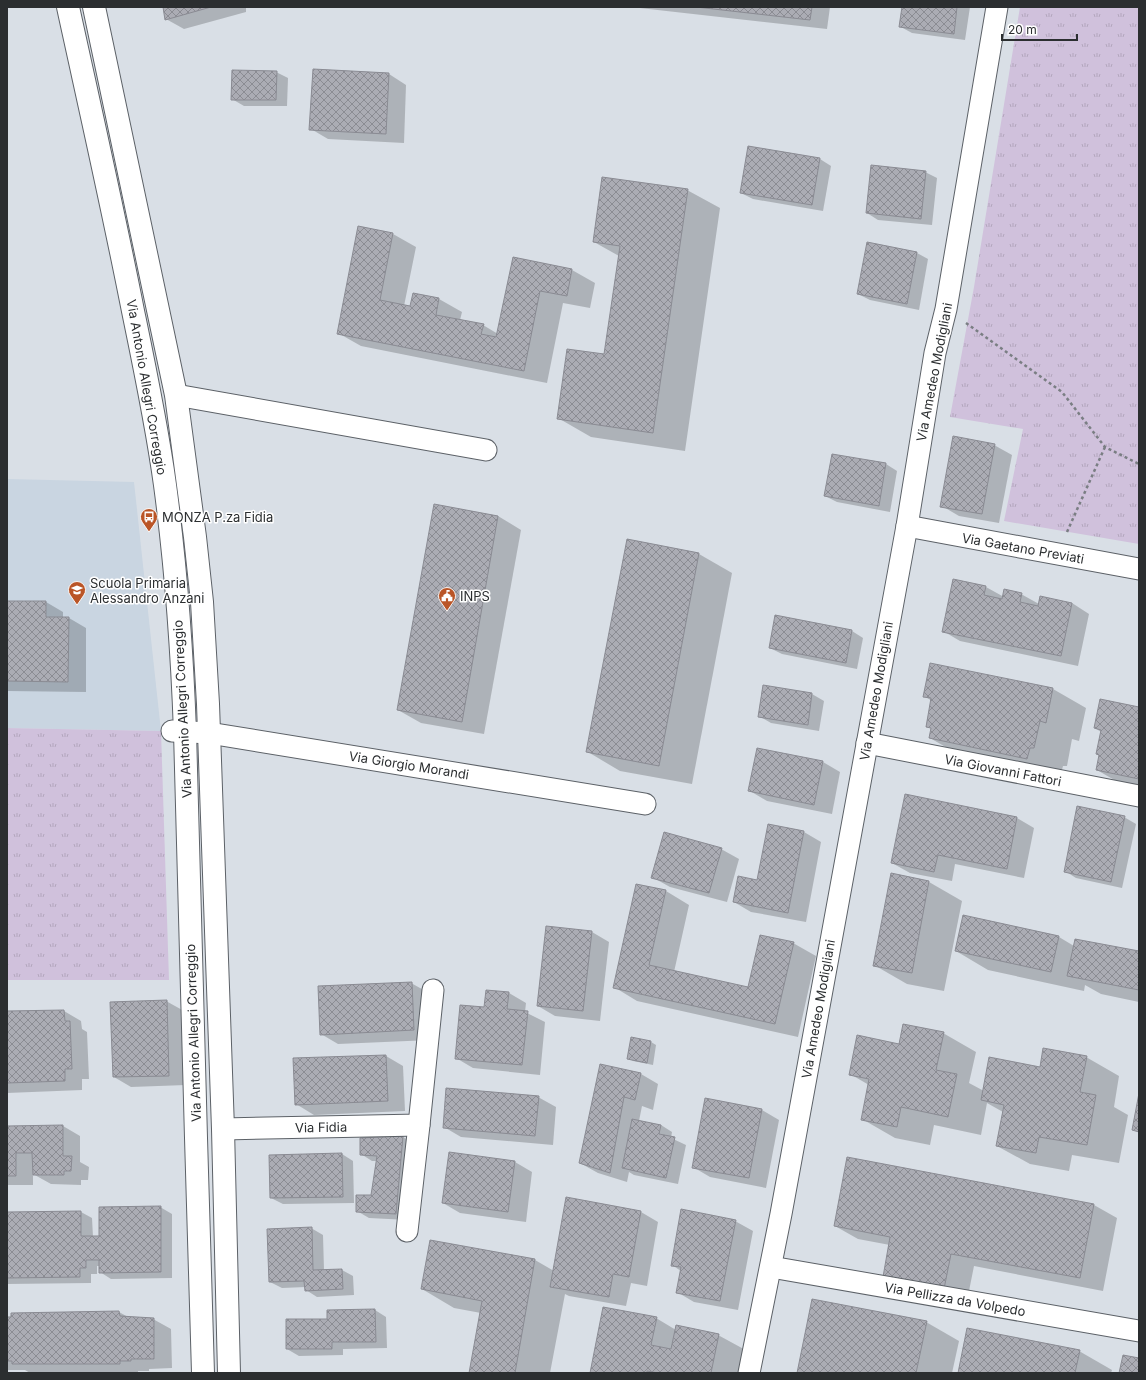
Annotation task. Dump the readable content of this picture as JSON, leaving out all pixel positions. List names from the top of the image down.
{
  "streets": {
    "street": [
      "Via Amedeo Modigliani",
      "Via Antonio Allegri Correggio",
      "Via Gaetano Previati",
      "Via Giorgio Morandi",
      "Via Giovanni Fattori",
      "Via Fidia",
      "Via Pellizza da Volpedo"
    ]
  },
  "crossings": [
    ["Via Amedeo Modigliani", "Via Gaetano Previati"],
    ["Via Amedeo Modigliani", "Via Giovanni Fattori"],
    ["Via Amedeo Modigliani", "Via Pellizza da Volpedo"],
    ["Via Antonio Allegri Correggio", "Via Giorgio Morandi"],
    ["Via Antonio Allegri Correggio", "Via Fidia"]
  ],
  "places": {
    "bus stop": ["MONZA P.za Fidia"],
    "school or university": ["Scuola Primaria Alessandro Anzani"],
    "public building": ["INPS"]
  },
  "scale_bar": "20 m"
}
